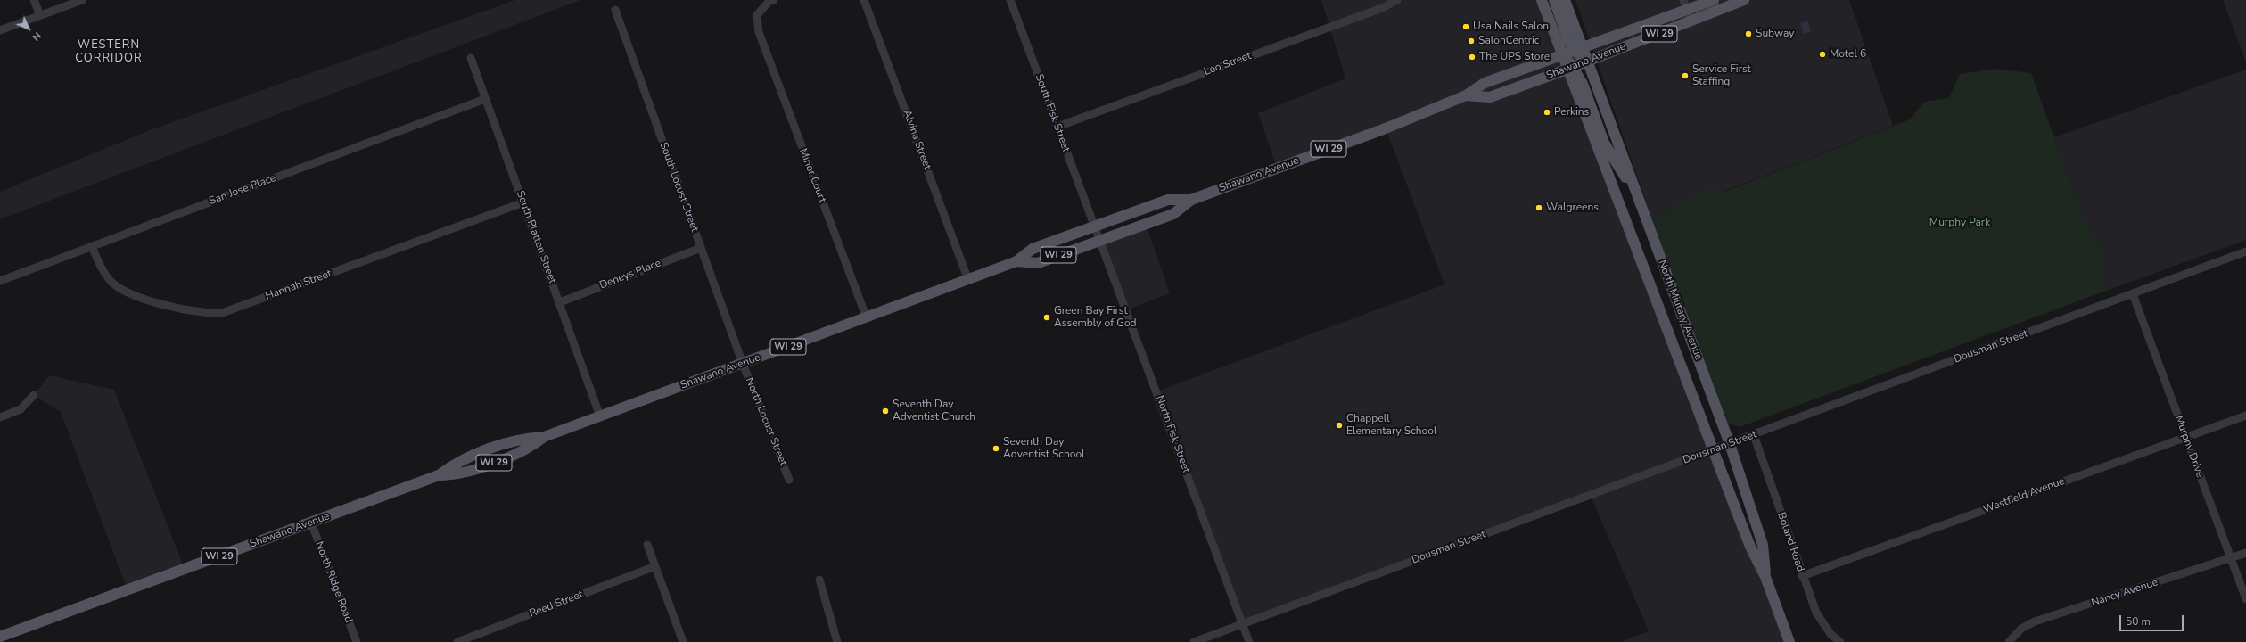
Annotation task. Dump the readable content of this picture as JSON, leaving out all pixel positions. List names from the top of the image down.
{
  "streets": {
    "main road": ["WI 29", "Shawano Avenue", "North Military Avenue"],
    "street": [
      "Leo Street",
      "South Fisk Street",
      "Alvina Street",
      "Minor Court",
      "South Locust Street",
      "San Jose Place",
      "South Platten Street",
      "Deneys Place",
      "Hannah Street",
      "Dousman Street",
      "North Locust Street",
      "North Fisk Street",
      "Murphy Drive",
      "Westfield Avenue",
      "Boland Road",
      "North Ridge Road",
      "Nancy Avenue",
      "Reed Street"
    ]
  },
  "crossings": [
    ["Shawano Avenue", "South Fisk Street"],
    ["Shawano Avenue", "Alvina Street"],
    ["Shawano Avenue", "Minor Court"],
    ["Shawano Avenue", "South Locust Street"],
    ["Shawano Avenue", "South Platten Street"],
    ["Shawano Avenue", "North Military Avenue"],
    ["Shawano Avenue", "North Locust Street"],
    ["Shawano Avenue", "North Fisk Street"],
    ["Shawano Avenue", "North Ridge Road"],
    ["Leo Street", "South Fisk Street"],
    ["South Fisk Street", "North Fisk Street"],
    ["South Locust Street", "Deneys Place"],
    ["South Locust Street", "North Locust Street"],
    ["San Jose Place", "South Platten Street"],
    ["San Jose Place", "Hannah Street"],
    ["South Platten Street", "Deneys Place"],
    ["South Platten Street", "Hannah Street"],
    ["North Military Avenue", "Dousman Street"],
    ["Dousman Street", "North Fisk Street"],
    ["Dousman Street", "Murphy Drive"],
    ["Dousman Street", "Boland Road"],
    ["Murphy Drive", "Westfield Avenue"],
    ["Murphy Drive", "Nancy Avenue"],
    ["Westfield Avenue", "Boland Road"]
  ],
  "districts": ["WESTERN CORRIDOR"],
  "parks": ["Murphy Park"],
  "places": [
    "Usa Nails Salon",
    "Subway",
    "SalonCentric",
    "Motel 6",
    "The UPS Store",
    "Service First Staffing",
    "Perkins",
    "Walgreens",
    "Green Bay First Assembly of God",
    "Seventh Day Adventist Church",
    "Chappell Elementary School",
    "Seventh Day Adventist School"
  ],
  "scale_bar": "50 m",
  "north": "bottom right"
}
